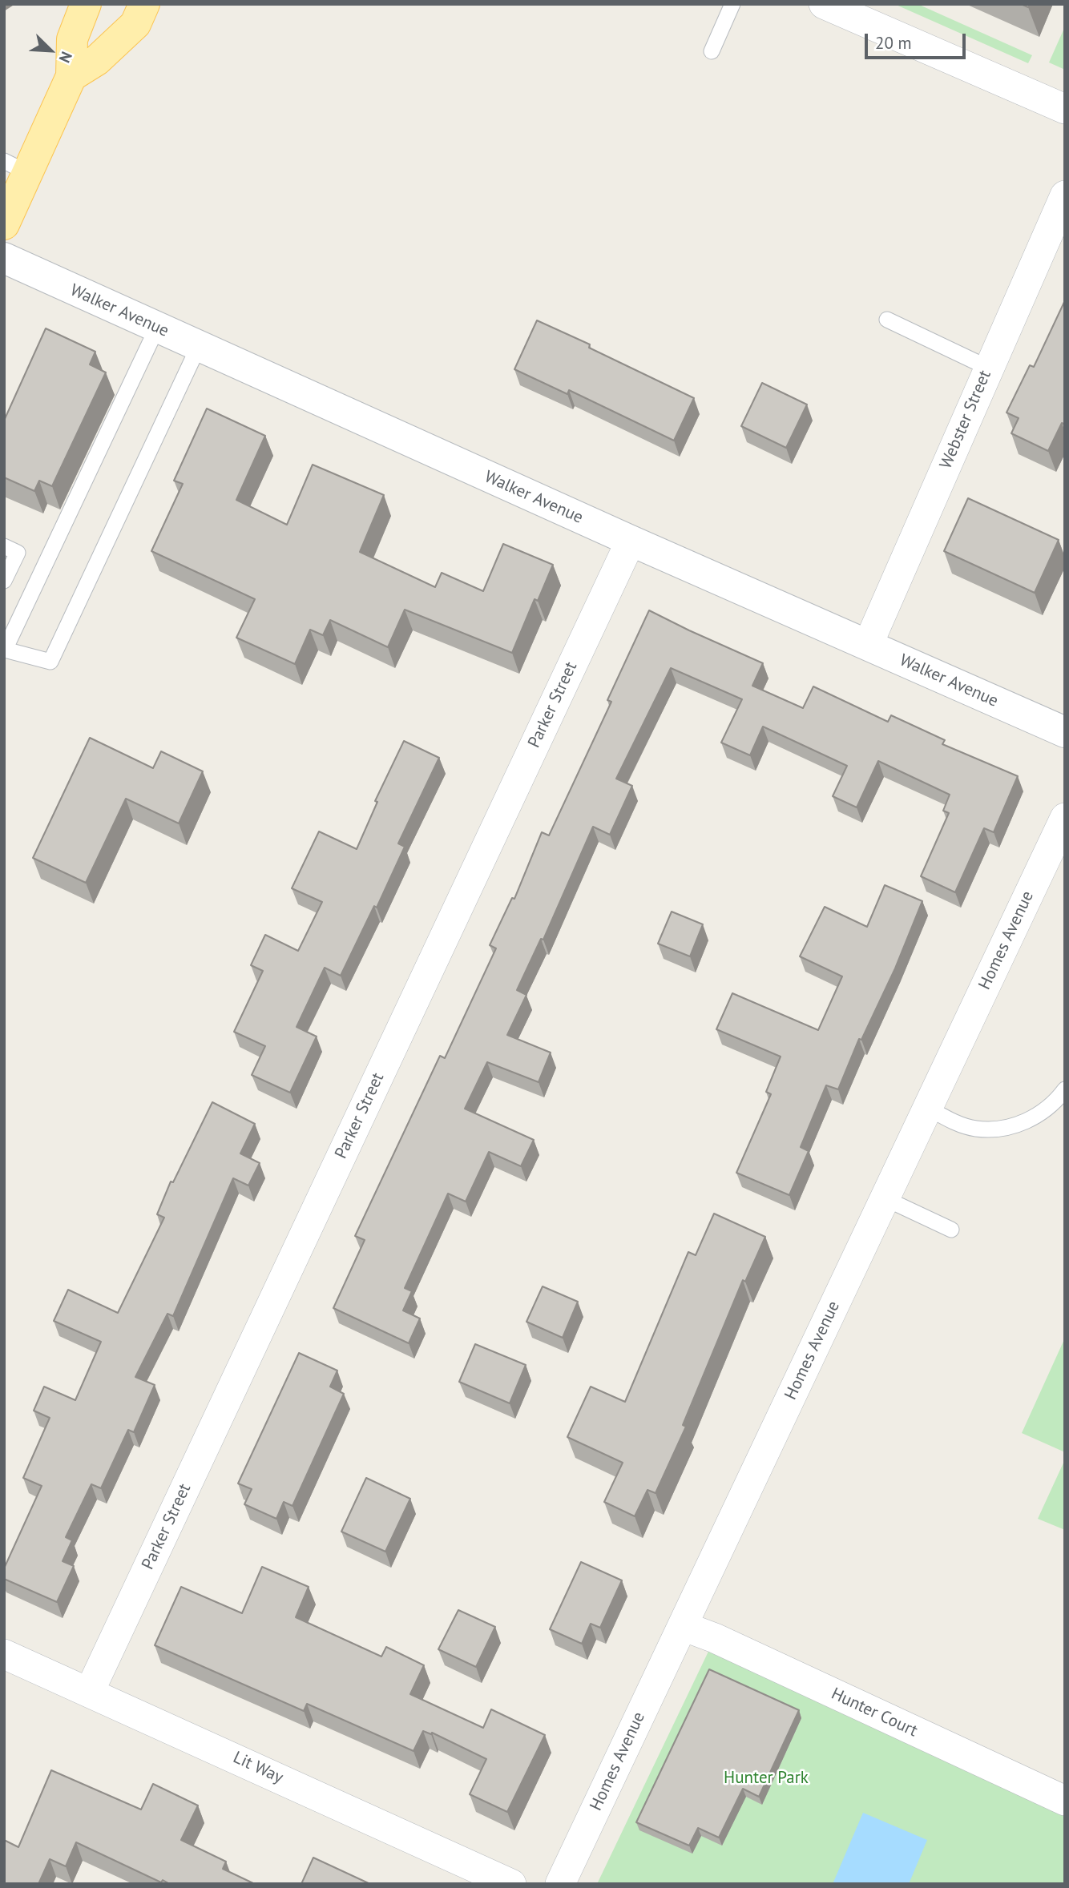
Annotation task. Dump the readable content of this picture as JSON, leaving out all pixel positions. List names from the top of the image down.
{
  "streets": {
    "street": [
      "Walker Avenue",
      "Webster Street",
      "Parker Street",
      "Homes Avenue",
      "Hunter Court",
      "Lit Way"
    ]
  },
  "crossings": [
    ["Walker Avenue", "Webster Street"],
    ["Walker Avenue", "Parker Street"],
    ["Parker Street", "Lit Way"],
    ["Homes Avenue", "Hunter Court"]
  ],
  "parks": ["Hunter Park"],
  "scale_bar": "20 m",
  "north": "bottom right"
}
